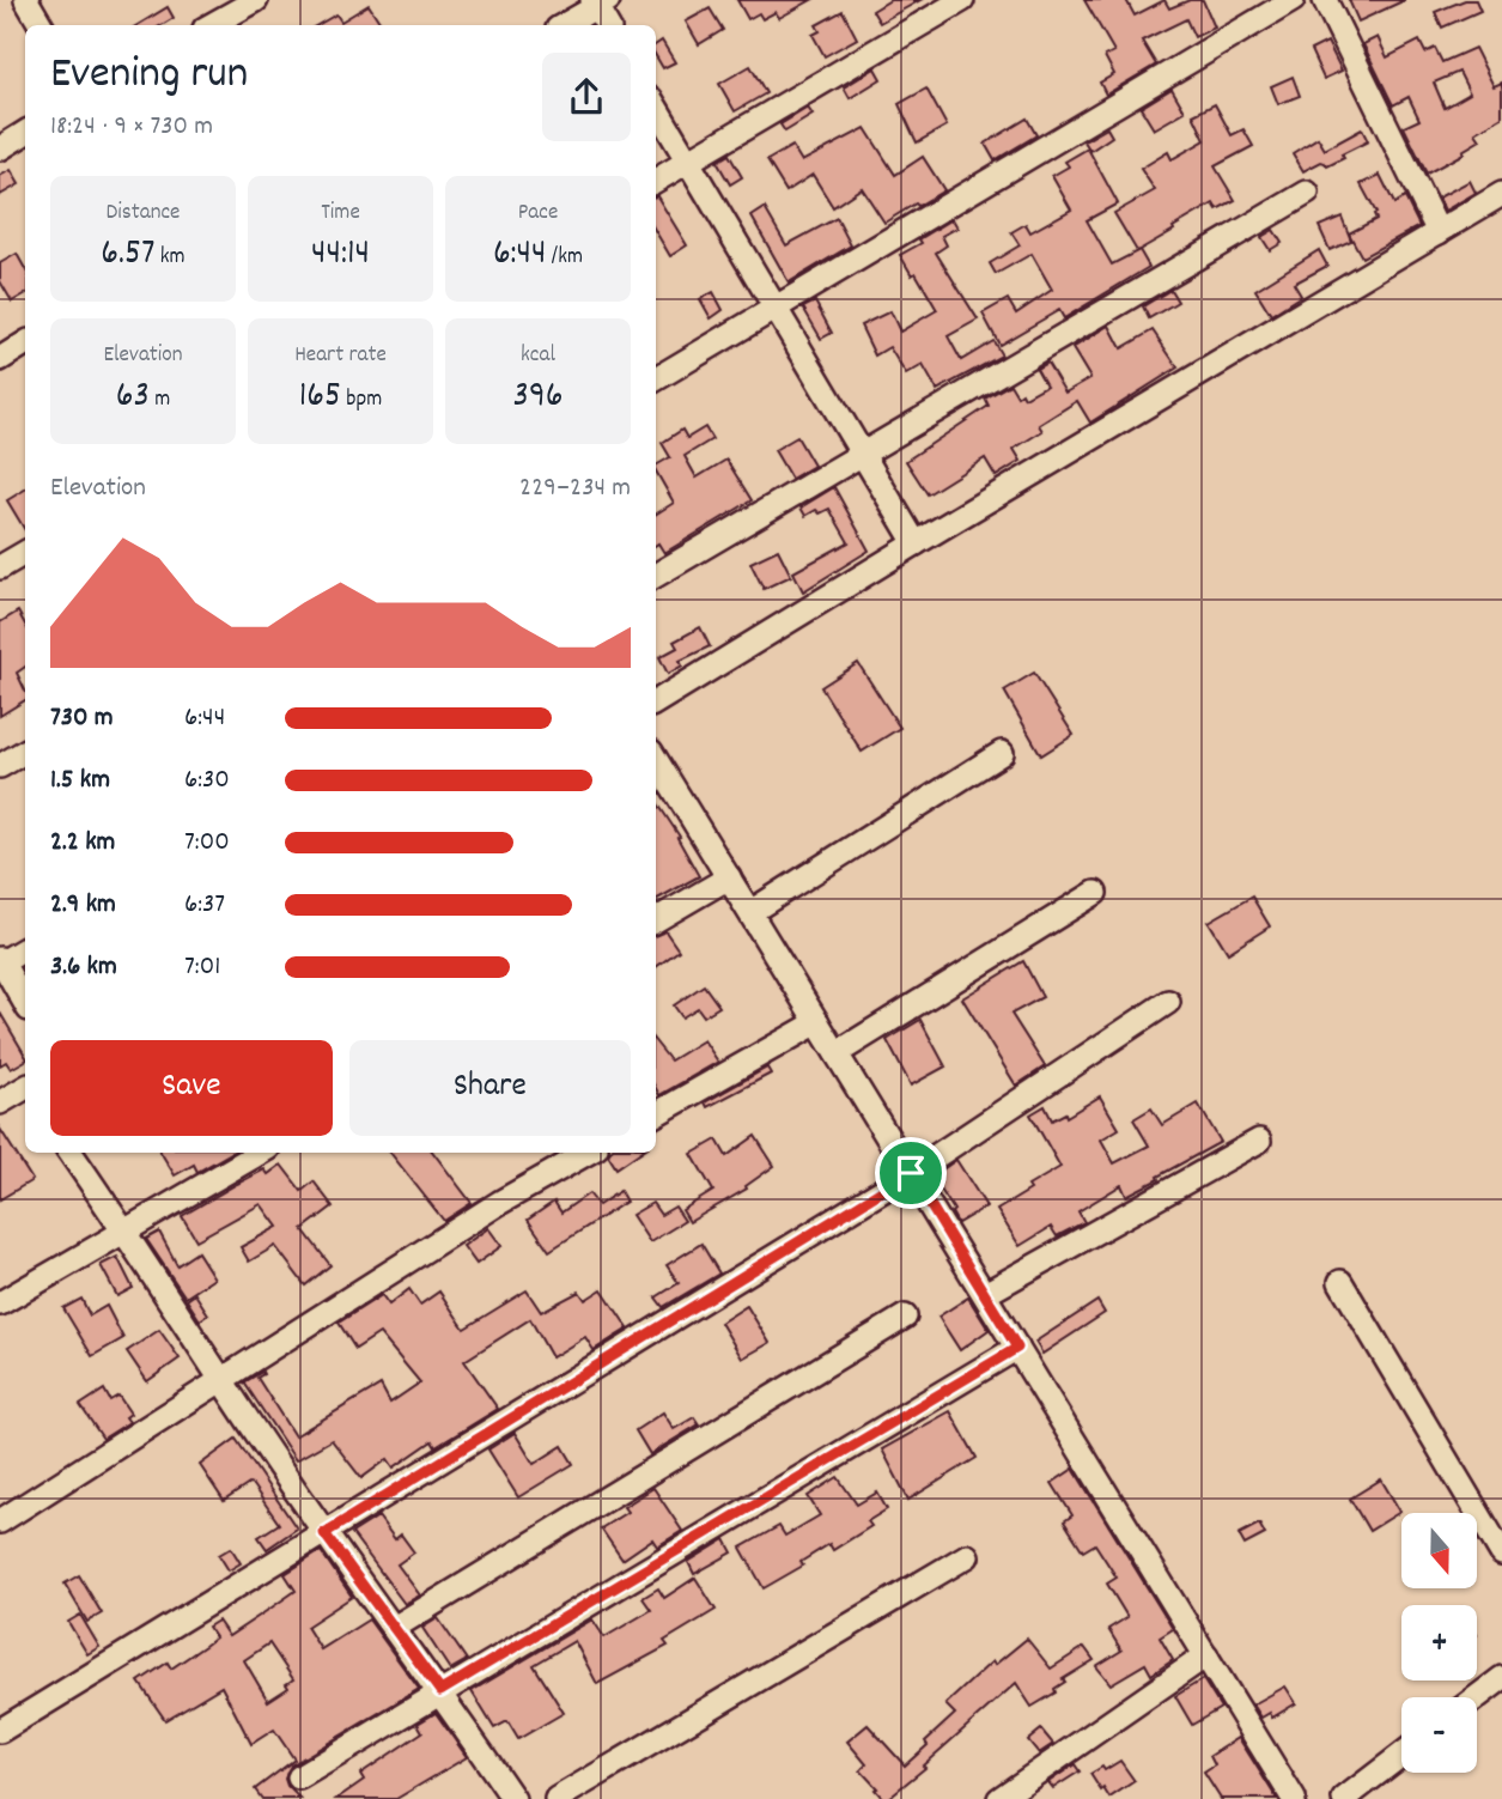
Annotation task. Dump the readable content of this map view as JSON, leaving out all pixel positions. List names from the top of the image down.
{
  "north": "bottom",
  "page": {
    "heading": ["Evening run", "18:24 · 9 × 730 m"],
    "stats": [
      ["Distance", "6.57 km"],
      ["Time", "44:14"],
      ["Pace", "6:44 /km"],
      ["Elevation", "63 m"],
      ["Heart rate", "165 bpm"],
      ["kcal", "396"]
    ],
    "chart": ["Elevation", "229–234 m"],
    "list": [
      {
        "name": "730 m",
        "note": "6:44"
      },
      {
        "name": "1.5 km",
        "note": "6:30"
      },
      {
        "name": "2.2 km",
        "note": "7:00"
      },
      {
        "name": "2.9 km",
        "note": "6:37"
      },
      {
        "name": "3.6 km",
        "note": "7:01"
      }
    ],
    "buttons": ["Save", "Share"],
    "map_buttons": ["+", "−"]
  }
}
